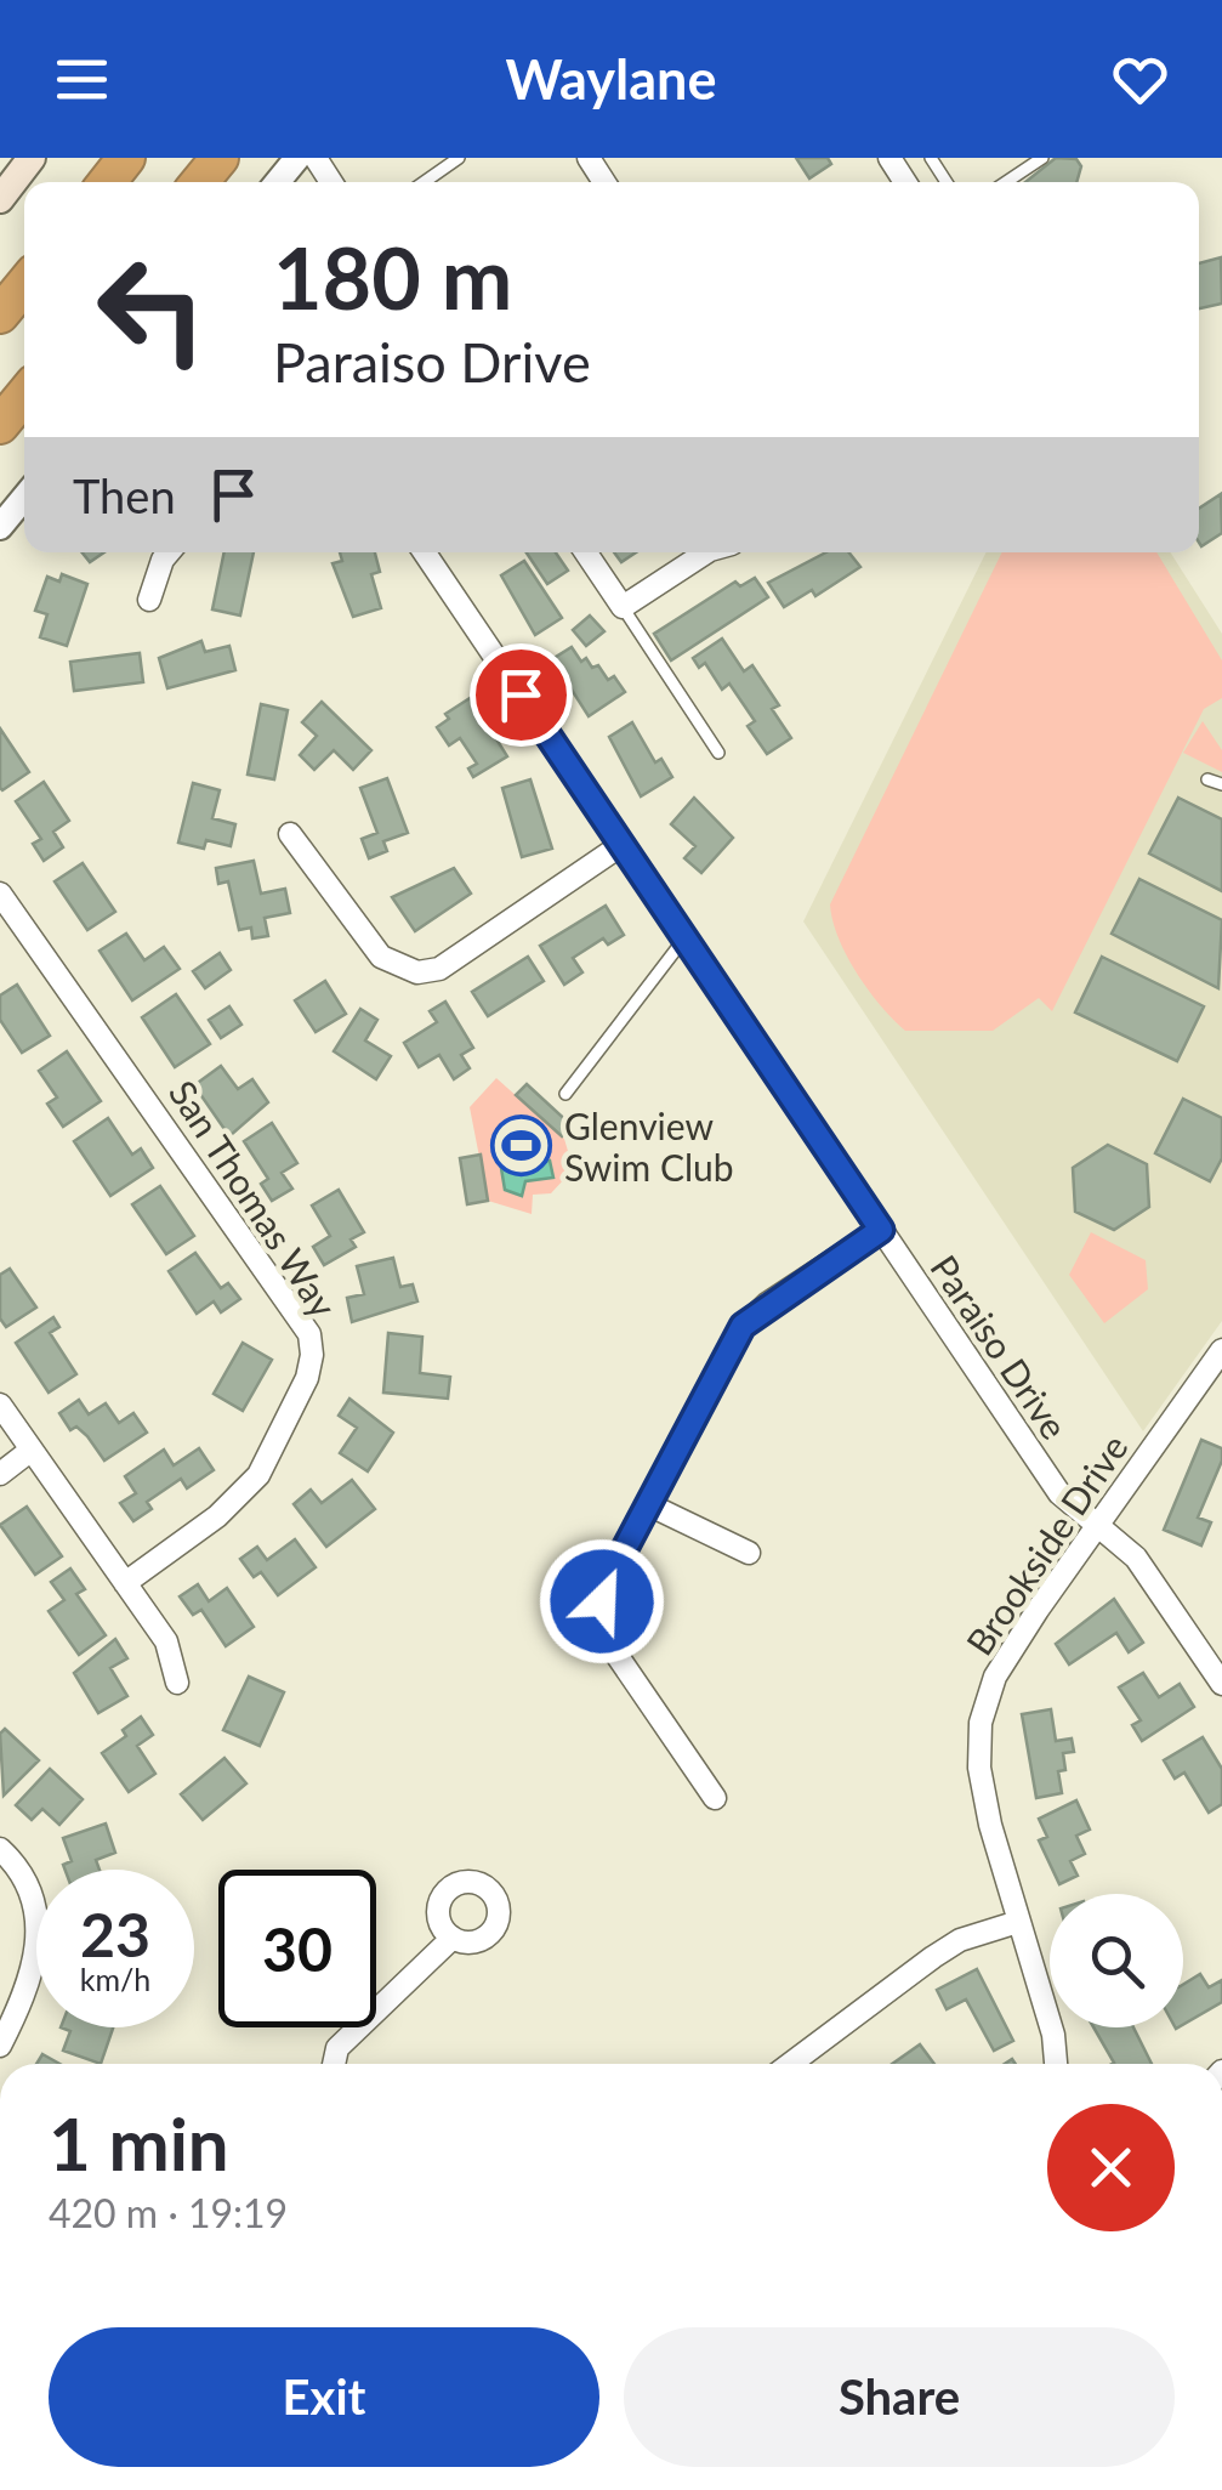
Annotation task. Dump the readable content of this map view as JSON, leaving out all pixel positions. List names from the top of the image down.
{
  "streets": {
    "street": ["San Thomas Way", "Paraiso Drive", "Brookside Drive"]
  },
  "crossings": [
    ["Paraiso Drive", "Brookside Drive"]
  ],
  "places": {
    "sports": ["Glenview Swim Club"]
  },
  "page": {
    "header": "Waylane",
    "turn": ["180 m", "Paraiso Drive"],
    "then": "Then",
    "speed": "23 km/h",
    "limit": "30",
    "heading": ["1 min", "420 m · 19:19"],
    "buttons": ["Exit", "Share"]
  }
}
